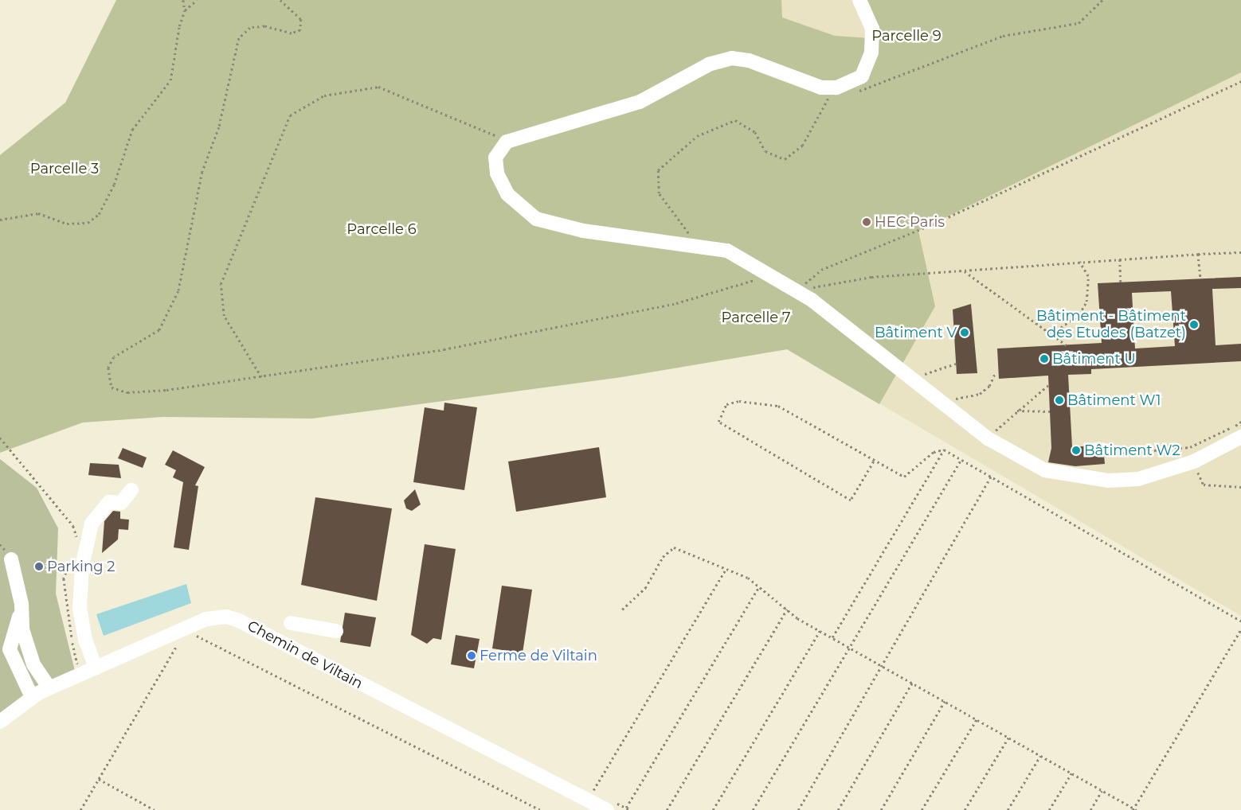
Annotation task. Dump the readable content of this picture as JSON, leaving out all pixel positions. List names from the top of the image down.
{
  "streets": {
    "street": ["Chemin de Viltain"]
  },
  "parks": [
    "Parcelle 9",
    "Parcelle 3",
    "Parcelle 6",
    "Parcelle 7"
  ],
  "places": [
    "HEC Paris",
    "Bâtiment - Bâtiment des Etudes (Batzet)",
    "Bâtiment V",
    "Bâtiment U",
    "Bâtiment W1",
    "Bâtiment W2",
    "Parking 2",
    "Ferme de Viltain"
  ]
}
